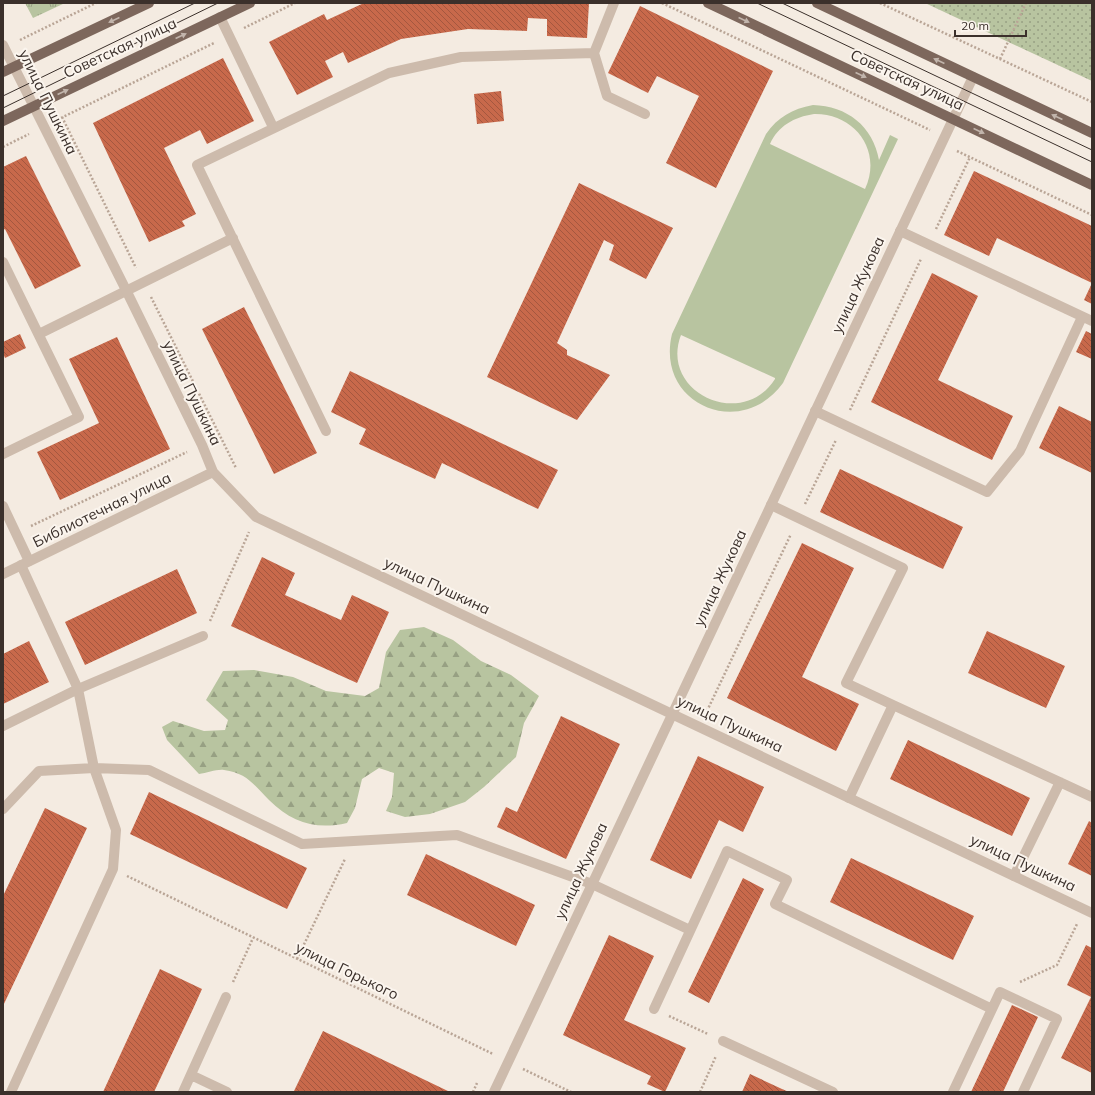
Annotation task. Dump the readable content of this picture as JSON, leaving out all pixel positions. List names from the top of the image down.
{
  "streets": {
    "main road": ["Советская улица"],
    "street": ["улица Пушкина", "улица Жукова", "Библиотечная улица"],
    "path": ["улица Горького"]
  },
  "crossings": [
    ["Советская улица", "улица Пушкина"],
    ["Советская улица", "улица Жукова"],
    ["улица Пушкина", "улица Жукова"],
    ["улица Пушкина", "Библиотечная улица"],
    ["улица Жукова", "улица Горького"]
  ],
  "scale_bar": "20 m"
}
